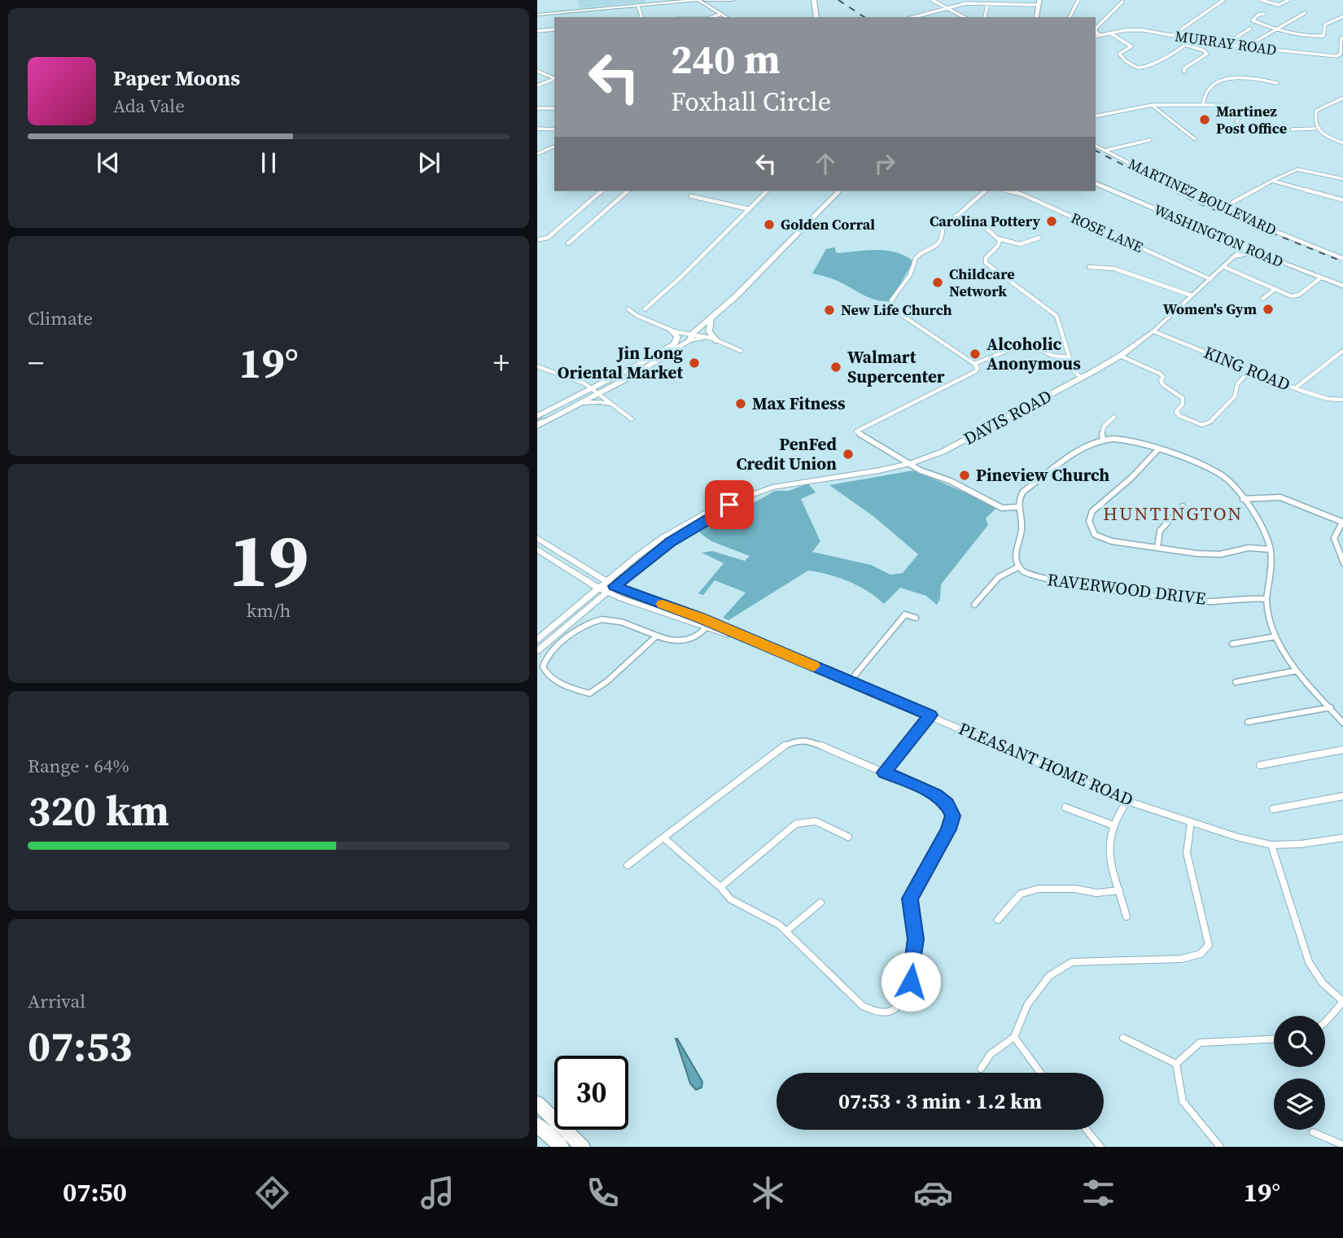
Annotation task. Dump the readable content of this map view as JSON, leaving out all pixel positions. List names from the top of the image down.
{
  "streets": {
    "main road": ["WASHINGTON ROAD", "DAVIS ROAD", "PLEASANT HOME ROAD"],
    "street": [
      "MURRAY ROAD",
      "MARTINEZ BOULEVARD",
      "ROSE LANE",
      "KING ROAD",
      "RAVERWOOD DRIVE"
    ]
  },
  "crossings": [
    ["ROSE LANE", "DAVIS ROAD"],
    ["WASHINGTON ROAD", "DAVIS ROAD"],
    ["KING ROAD", "DAVIS ROAD"],
    ["DAVIS ROAD", "PLEASANT HOME ROAD"]
  ],
  "districts": ["HUNTINGTON"],
  "places": [
    "Martinez Post Office",
    "Carolina Pottery",
    "Golden Corral",
    "Childcare Network",
    "Women's Gym",
    "New Life Church",
    "Alcoholic Anonymous",
    "Jin Long Oriental Market",
    "Walmart Supercenter",
    "Max Fitness",
    "PenFed Credit Union",
    "Pineview Church"
  ],
  "page": {
    "turn": ["240 m", "Foxhall Circle"],
    "song": ["Paper Moons", "Ada Vale"],
    "tile": [
      "Climate",
      ["19", "km/h"],
      ["Range · 64%", "320 km"],
      ["Arrival", "07:53"]
    ],
    "heat": ["−", "19°", "+"],
    "limit": "30",
    "trip": "07:53 · 3 min · 1.2 km",
    "tabs": ["07:50", "19°"]
  }
}
